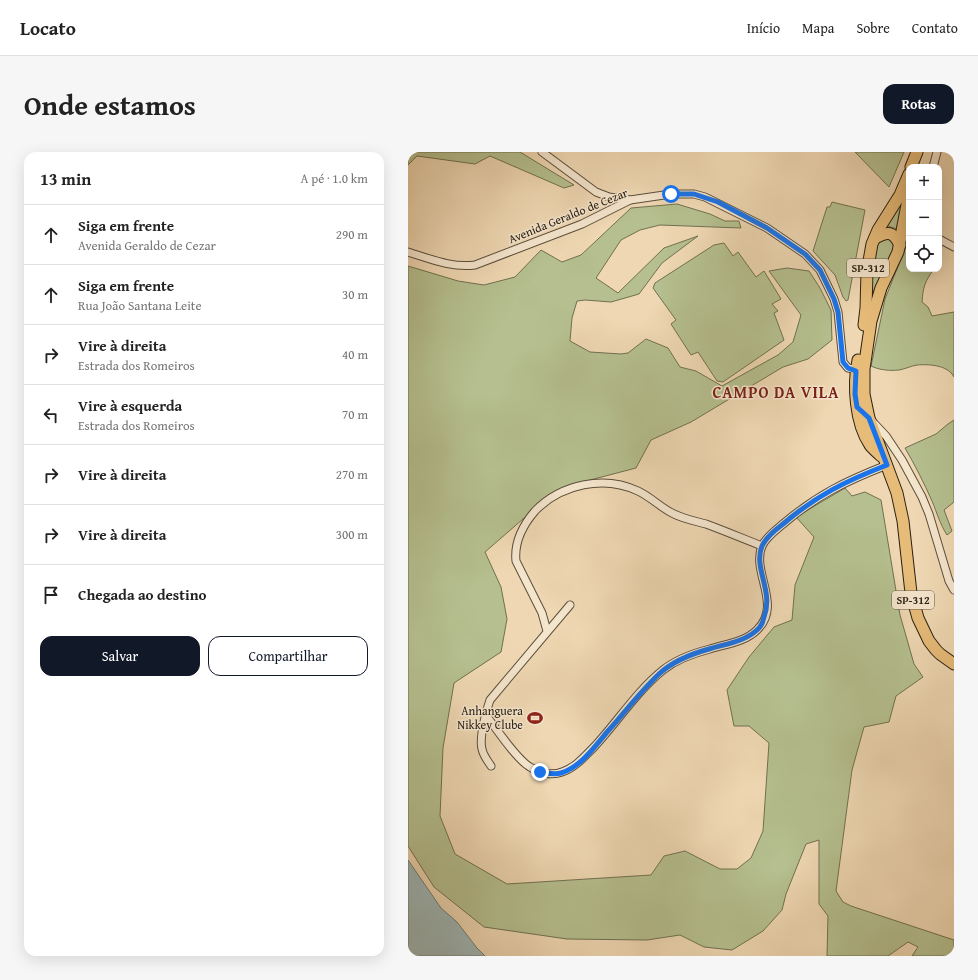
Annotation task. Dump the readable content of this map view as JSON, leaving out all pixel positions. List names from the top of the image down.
{
  "streets": {
    "main road": ["SP-312"],
    "street": ["Avenida Geraldo de Cezar"]
  },
  "crossings": [
    ["Avenida Geraldo de Cezar", "SP-312"]
  ],
  "districts": ["CAMPO DA VILA"],
  "places": {
    "sports": ["Anhanguera Nikkey Clube"]
  },
  "page": {
    "header": "Locato",
    "nav": [
      "Início",
      "Mapa",
      "Sobre",
      "Contato"
    ],
    "title": "Onde estamos",
    "buttons": [
      "Rotas",
      ["Salvar", "Compartilhar"]
    ],
    "heading": ["13 min", "A pé · 1.0 km"],
    "map_buttons": ["+", "−"],
    "list": [
      ["Siga em frente", "Avenida Geraldo de Cezar", "290 m"],
      ["Siga em frente", "Rua João Santana Leite", "30 m"],
      ["Vire à direita", "Estrada dos Romeiros", "40 m"],
      ["Vire à esquerda", "Estrada dos Romeiros", "70 m"],
      ["Vire à direita", "270 m"],
      ["Vire à direita", "300 m"],
      "Chegada ao destino"
    ]
  }
}
